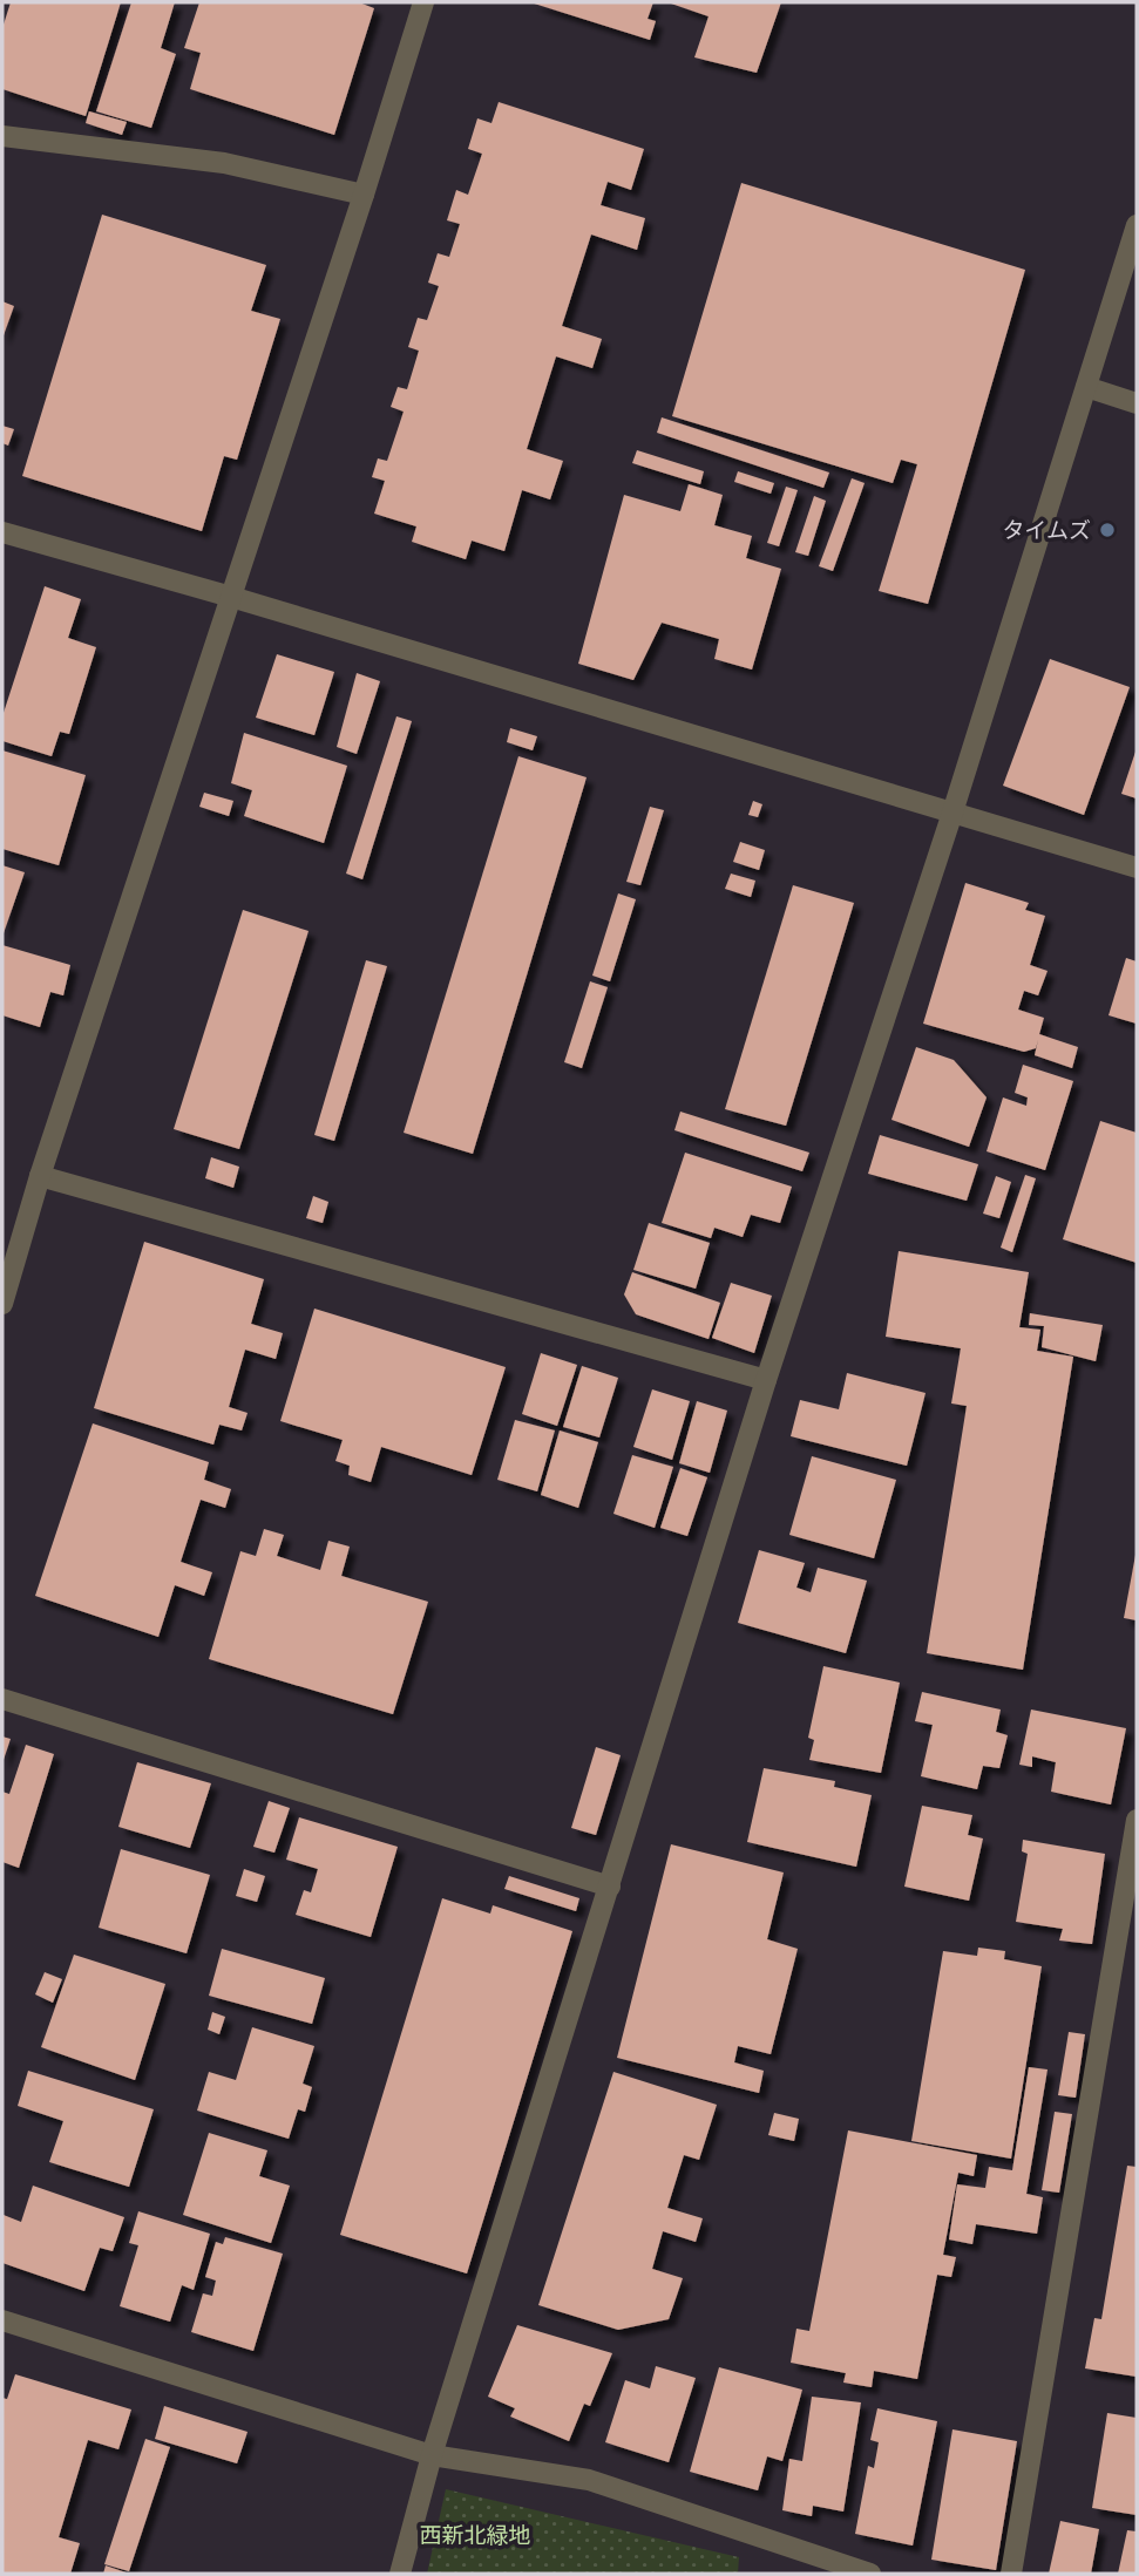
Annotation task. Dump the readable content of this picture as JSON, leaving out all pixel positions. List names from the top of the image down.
{
  "parks": ["西新北緑地"],
  "places": ["タイムズ"]
}
